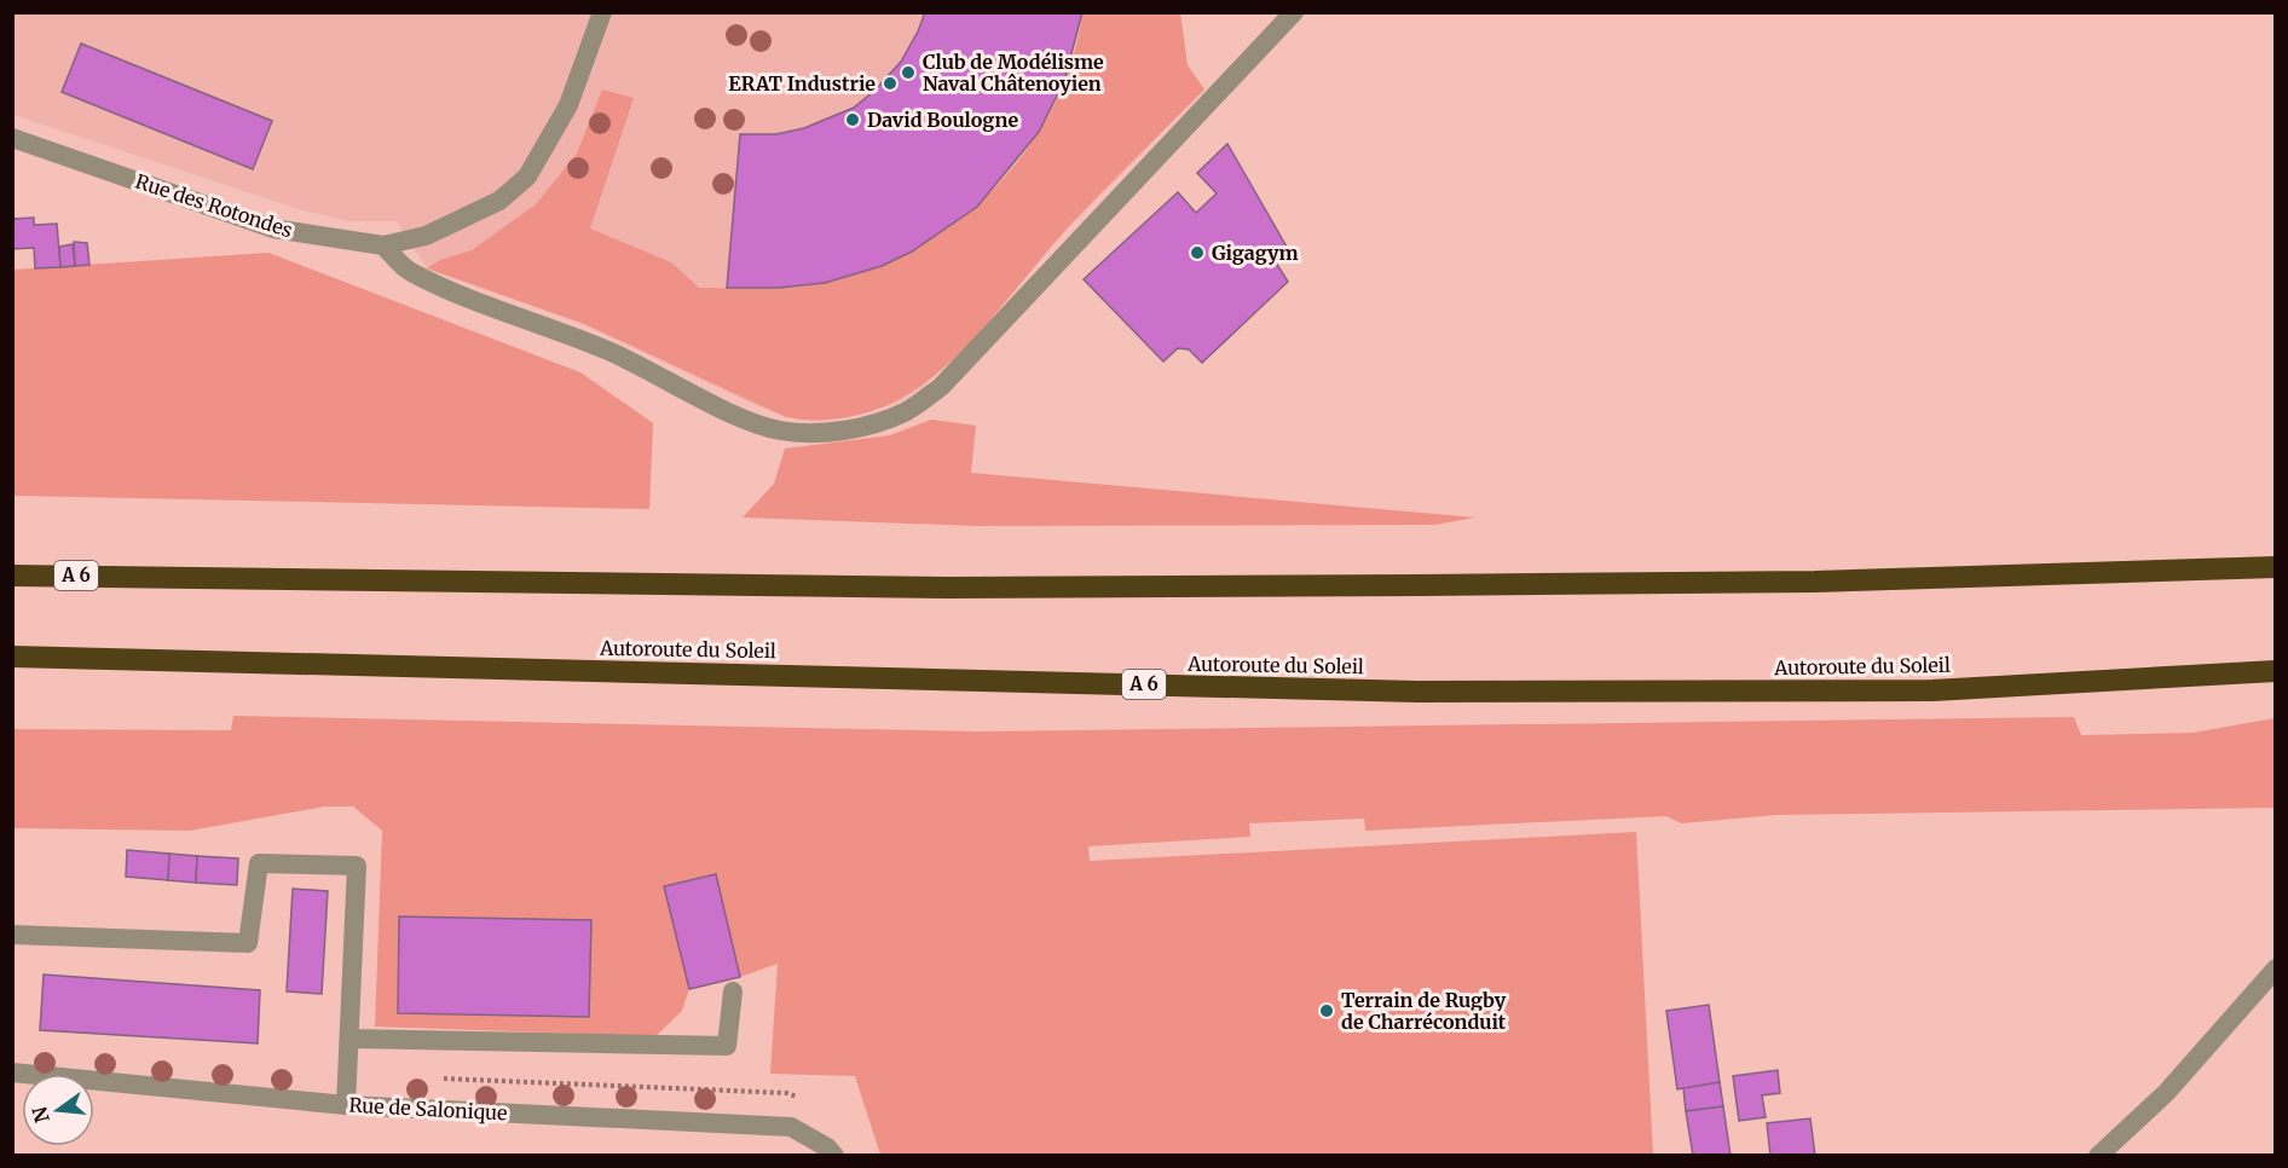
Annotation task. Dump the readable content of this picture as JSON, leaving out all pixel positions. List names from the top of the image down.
{
  "streets": {
    "highway": ["A 6", "Autoroute du Soleil"],
    "street": ["Rue des Rotondes", "Rue de Salonique"]
  },
  "places": [
    "Club de Modélisme Naval Châtenoyien",
    "ERAT Industrie",
    "David Boulogne",
    "Gigagym",
    "Terrain de Rugby de Charréconduit"
  ],
  "north": "left"
}
